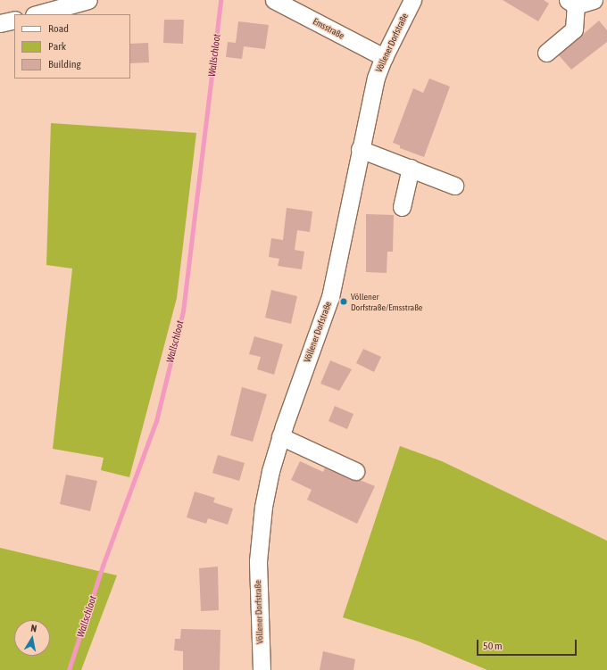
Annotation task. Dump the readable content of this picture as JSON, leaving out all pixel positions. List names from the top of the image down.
{
  "streets": {
    "street": ["Emsstraße", "Völlener Dorfstraße"]
  },
  "crossings": [
    ["Emsstraße", "Völlener Dorfstraße"]
  ],
  "water": ["Wallschloot"],
  "places": ["Völlener Dorfstraße/Emsstraße"],
  "legend": ["Road", "Park", "Building"],
  "scale_bar": "50 m",
  "north": "top"
}
